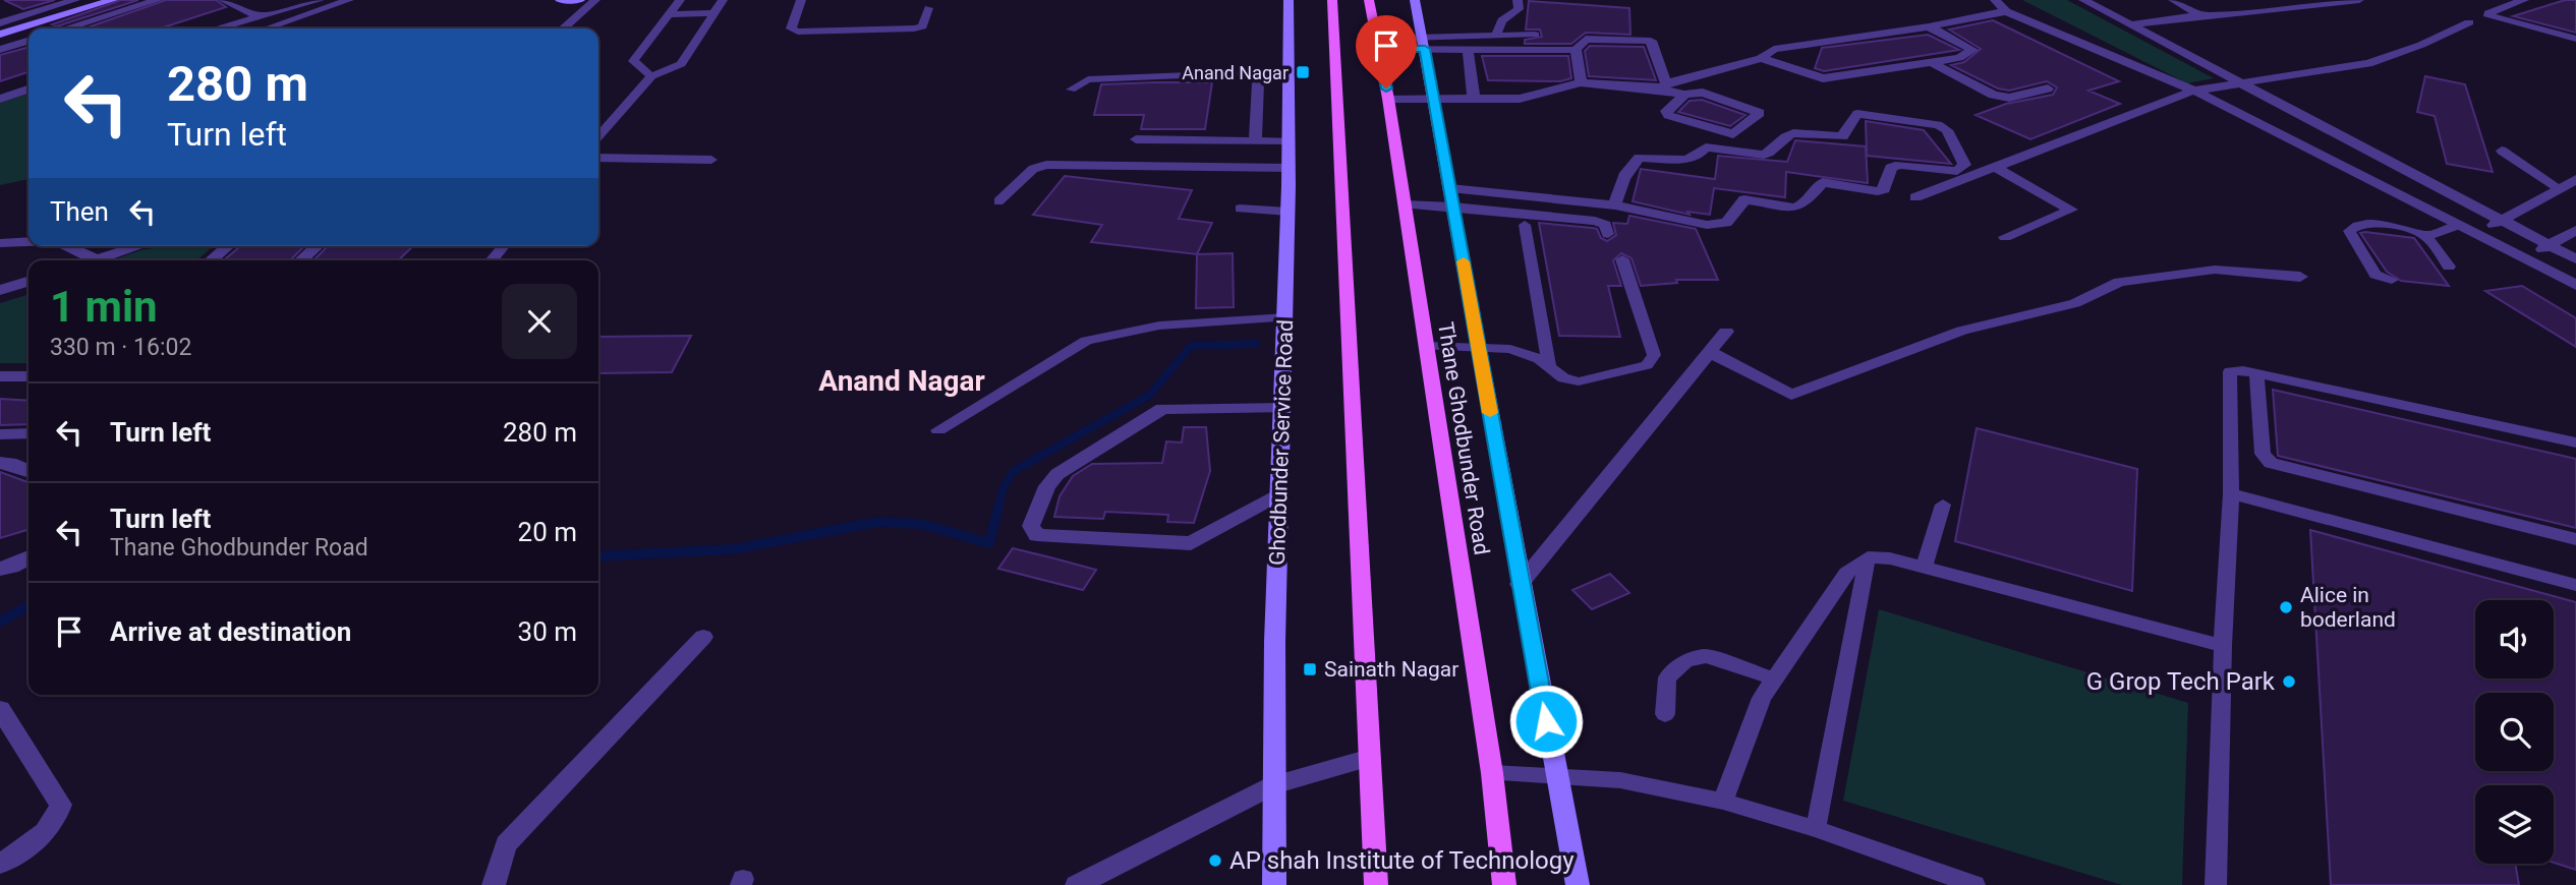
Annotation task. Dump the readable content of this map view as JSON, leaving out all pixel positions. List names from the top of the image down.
{
  "streets": {
    "main road": ["Thane Ghodbunder Road"],
    "street": ["Ghodbunder Service Road"]
  },
  "districts": ["Anand Nagar"],
  "places": {
    "transit": ["Anand Nagar", "Sainath Nagar"],
    "other": ["Alice in boderland", "G Grop Tech Park", "AP shah Institute of Technology"]
  },
  "page": {
    "turn": ["280 m", "Turn left"],
    "then": "Then",
    "heading": ["1 min", "330 m · 16:02"],
    "list": [
      {
        "name": "Turn left",
        "value": "280 m"
      },
      {
        "name": "Turn left",
        "note": "Thane Ghodbunder Road",
        "value": "20 m"
      },
      {
        "name": "Arrive at destination",
        "value": "30 m"
      }
    ]
  }
}
